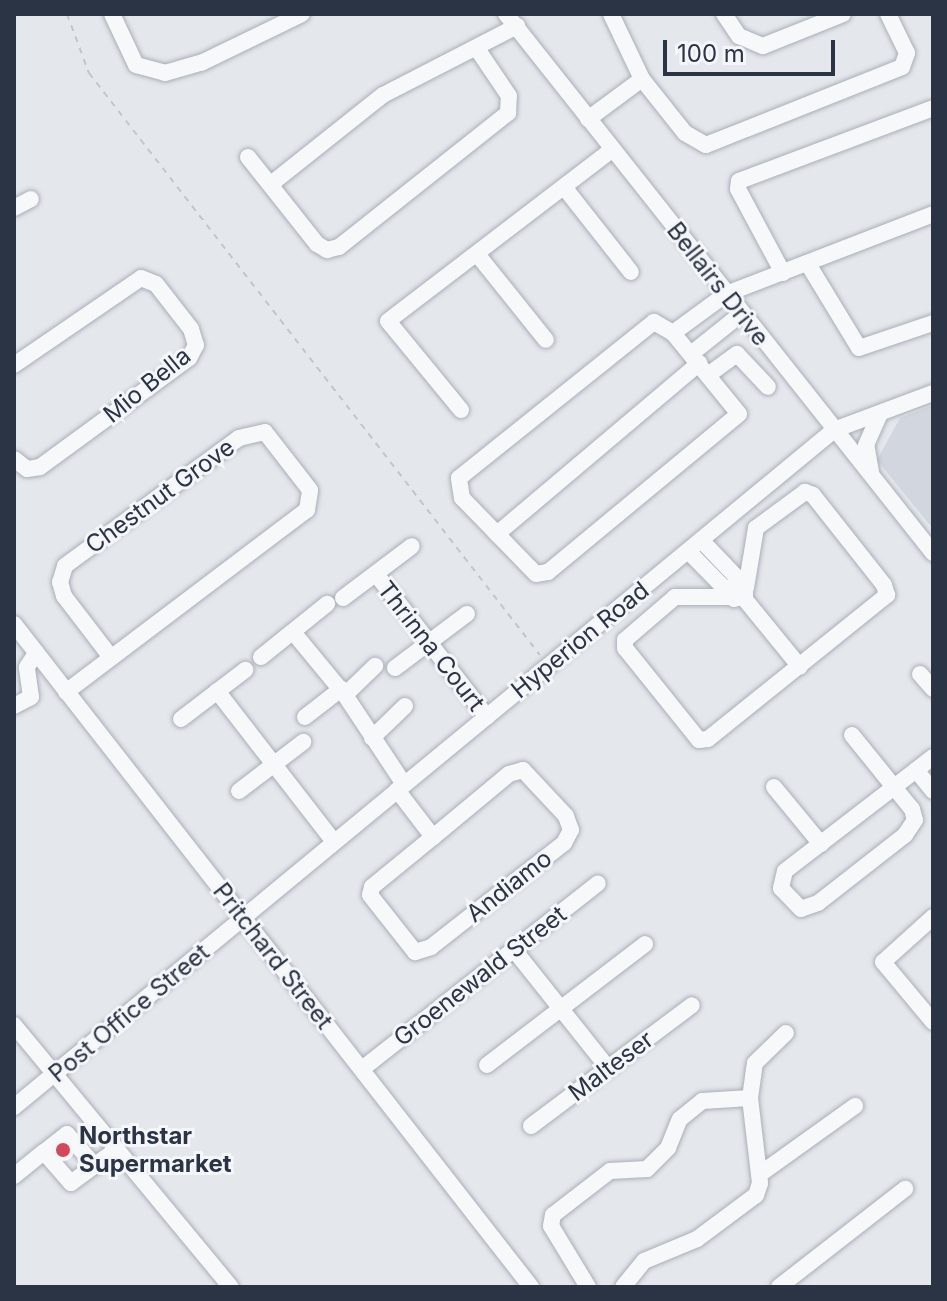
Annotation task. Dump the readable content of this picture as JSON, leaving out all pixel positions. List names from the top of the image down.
{
  "streets": {
    "street": [
      "Bellairs Drive",
      "Mio Bella",
      "Chestnut Grove",
      "Hyperion Road",
      "Thrinna Court",
      "Andiamo",
      "Pritchard Street",
      "Groenewald Street",
      "Post Office Street",
      "Malteser"
    ]
  },
  "crossings": [
    ["Bellairs Drive", "Hyperion Road"],
    ["Chestnut Grove", "Pritchard Street"],
    ["Hyperion Road", "Thrinna Court"],
    ["Hyperion Road", "Pritchard Street"],
    ["Hyperion Road", "Post Office Street"],
    ["Pritchard Street", "Groenewald Street"],
    ["Pritchard Street", "Post Office Street"]
  ],
  "places": ["Northstar Supermarket"],
  "scale_bar": "100 m"
}
